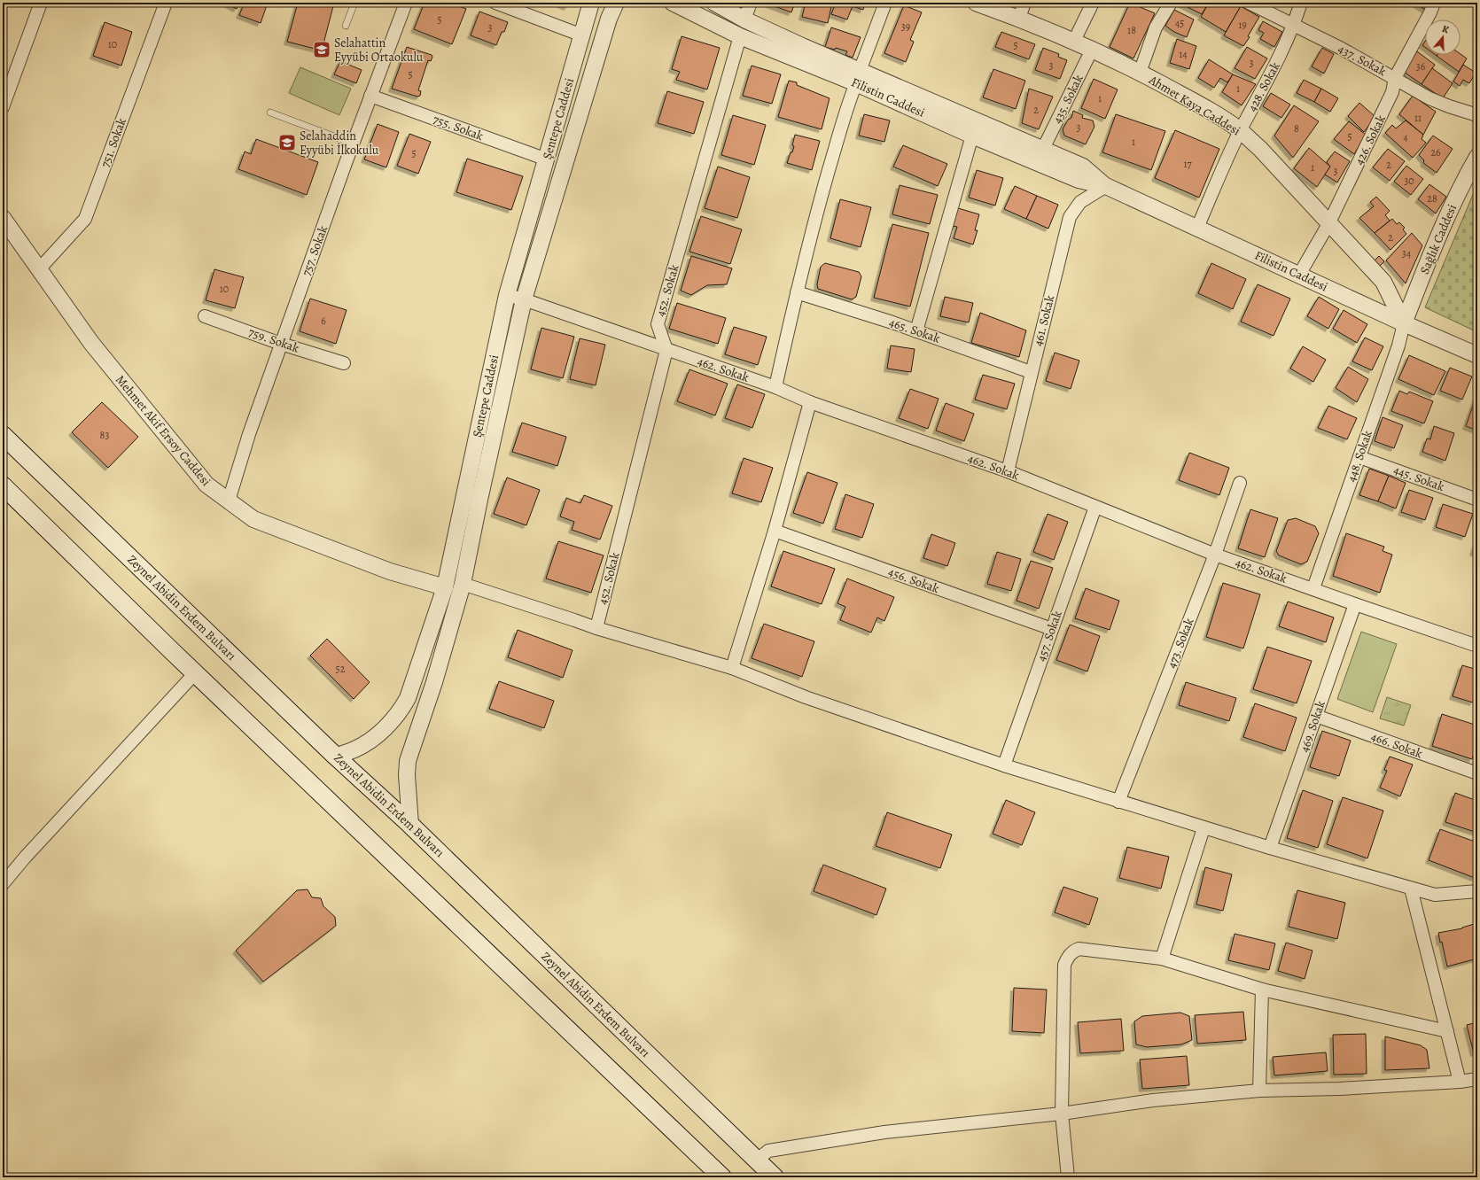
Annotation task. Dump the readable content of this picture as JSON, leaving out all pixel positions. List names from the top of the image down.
{
  "streets": {
    "main road": ["Zeynel Abidin Erdem Bulvarı"],
    "street": [
      "437. Sokak",
      "428. Sokak",
      "Filistin Caddesi",
      "435. Sokak",
      "Ahmet Kaya Caddesi",
      "Şentepe Caddesi",
      "755. Sokak",
      "426. Sokak",
      "751. Sokak",
      "Sağlık Caddesi",
      "757. Sokak",
      "452. Sokak",
      "461. Sokak",
      "465. Sokak",
      "759. Sokak",
      "462. Sokak",
      "Mehmet Akif Ersoy Caddesi",
      "448. Sokak",
      "445. Sokak",
      "456. Sokak",
      "457. Sokak",
      "473. Sokak",
      "469. Sokak",
      "466. Sokak"
    ]
  },
  "crossings": [
    ["437. Sokak", "428. Sokak"],
    ["437. Sokak", "426. Sokak"],
    ["428. Sokak", "Filistin Caddesi"],
    ["428. Sokak", "Ahmet Kaya Caddesi"],
    ["Filistin Caddesi", "435. Sokak"],
    ["Filistin Caddesi", "Ahmet Kaya Caddesi"],
    ["Filistin Caddesi", "426. Sokak"],
    ["Filistin Caddesi", "Sağlık Caddesi"],
    ["Filistin Caddesi", "452. Sokak"],
    ["Filistin Caddesi", "461. Sokak"],
    ["Filistin Caddesi", "448. Sokak"],
    ["435. Sokak", "Ahmet Kaya Caddesi"],
    ["Ahmet Kaya Caddesi", "426. Sokak"],
    ["Ahmet Kaya Caddesi", "Sağlık Caddesi"],
    ["Ahmet Kaya Caddesi", "448. Sokak"],
    ["Şentepe Caddesi", "755. Sokak"],
    ["Şentepe Caddesi", "462. Sokak"],
    ["Şentepe Caddesi", "Mehmet Akif Ersoy Caddesi"],
    ["Şentepe Caddesi", "Zeynel Abidin Erdem Bulvarı"],
    ["755. Sokak", "757. Sokak"],
    ["751. Sokak", "Mehmet Akif Ersoy Caddesi"],
    ["Sağlık Caddesi", "448. Sokak"],
    ["757. Sokak", "759. Sokak"],
    ["757. Sokak", "Mehmet Akif Ersoy Caddesi"],
    ["452. Sokak", "462. Sokak"],
    ["461. Sokak", "465. Sokak"],
    ["461. Sokak", "462. Sokak"],
    ["462. Sokak", "448. Sokak"],
    ["462. Sokak", "457. Sokak"],
    ["462. Sokak", "473. Sokak"],
    ["462. Sokak", "469. Sokak"],
    ["448. Sokak", "445. Sokak"],
    ["456. Sokak", "457. Sokak"],
    ["469. Sokak", "466. Sokak"]
  ],
  "places": {
    "school or university": ["Selahattin Eyyübi Ortaokulu", "Selahaddin Eyyübi İlkokulu"]
  },
  "house_numbers": [
    "5",
    "45",
    "19",
    "39",
    "3",
    "18",
    "10",
    "5",
    "14",
    "3",
    "3",
    "36",
    "5",
    "1",
    "1",
    "2",
    "11",
    "3",
    "8",
    "5",
    "4",
    "1",
    "26",
    "5",
    "17",
    "2",
    "1",
    "3",
    "30",
    "28",
    "2",
    "34",
    "10",
    "6",
    "83",
    "52"
  ],
  "north": "top"
}
